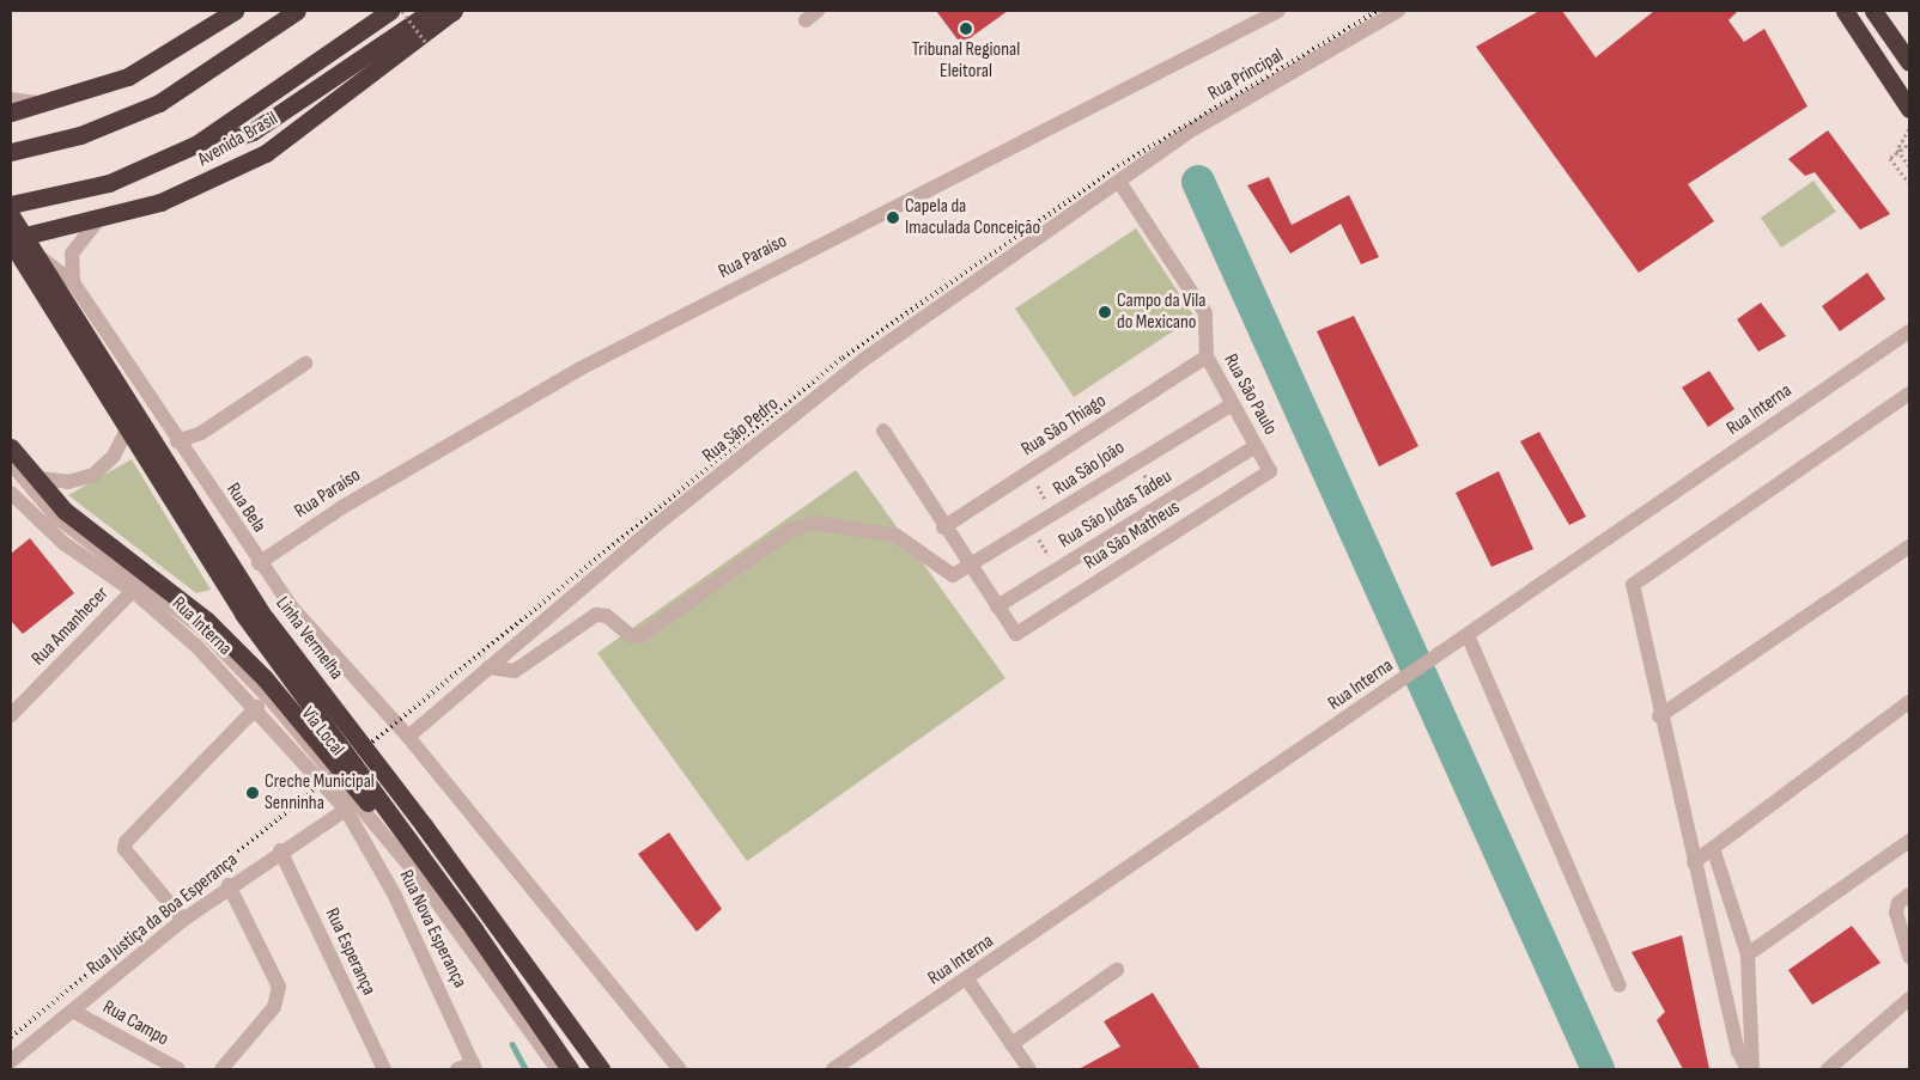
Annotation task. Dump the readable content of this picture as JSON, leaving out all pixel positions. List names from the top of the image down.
{
  "streets": {
    "highway": ["Avenida Brasil", "Linha Vermelha"],
    "street": [
      "Rua Principal",
      "Rua Paraíso",
      "Rua São Paulo",
      "Rua Interna",
      "Rua São Thiago",
      "Rua São Pedro",
      "Rua São João",
      "Rua Bela",
      "Rua São Judas Tadeu",
      "Rua São Matheus",
      "Rua Amanhecer",
      "Via Local",
      "Rua Justiça da Boa Esperança",
      "Rua Nova Esperança",
      "Rua Esperança",
      "Rua Campo"
    ]
  },
  "crossings": [
    ["Rua Principal", "Rua São Paulo"],
    ["Rua Principal", "Rua São Pedro"],
    ["Avenida Brasil", "Rua Bela"],
    ["Avenida Brasil", "Linha Vermelha"],
    ["Rua Paraíso", "Rua Bela"],
    ["Rua São Paulo", "Rua São Thiago"],
    ["Rua São Paulo", "Rua São Pedro"],
    ["Rua São Paulo", "Rua São João"],
    ["Rua São Paulo", "Rua São Judas Tadeu"],
    ["Rua São Paulo", "Rua São Matheus"],
    ["Rua Interna", "Rua Amanhecer"],
    ["Rua Interna", "Rua Justiça da Boa Esperança"],
    ["Rua Interna", "Rua Nova Esperança"],
    ["Rua São Pedro", "Rua Bela"],
    ["Rua Bela", "Linha Vermelha"],
    ["Rua São Judas Tadeu", "Rua São Matheus"],
    ["Rua Justiça da Boa Esperança", "Rua Nova Esperança"],
    ["Rua Justiça da Boa Esperança", "Rua Esperança"],
    ["Rua Justiça da Boa Esperança", "Rua Campo"]
  ],
  "places": [
    "Tribunal Regional Eleitoral",
    "Capela da Imaculada Conceição",
    "Campo da Vila do Mexicano",
    "Creche Municipal Senninha"
  ]
}
